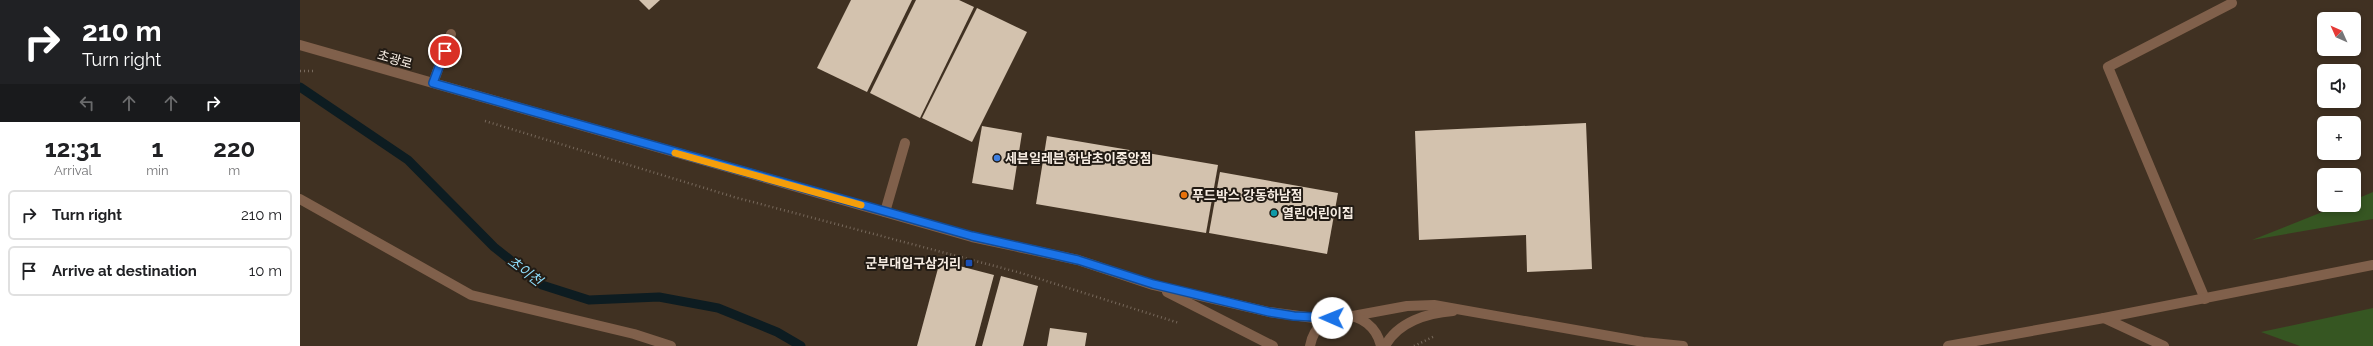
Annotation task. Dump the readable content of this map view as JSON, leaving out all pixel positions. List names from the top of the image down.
{
  "streets": {
    "street": ["초광로"]
  },
  "water": ["초이천"],
  "places": {
    "other": ["세븐일레븐 하남초이중앙점", "푸드박스 강동하남점", "열린어린이집"],
    "transit": ["군부대입구삼거리"]
  },
  "north": "top left",
  "page": {
    "turn": ["210 m", "Turn right"],
    "map_buttons": ["+", "−"],
    "eta": [
      "12:31",
      "Arrival",
      "1",
      "min",
      "220",
      "m"
    ],
    "list": [
      {
        "name": "Turn right",
        "value": "210 m"
      },
      {
        "name": "Arrive at destination",
        "value": "10 m"
      }
    ]
  }
}
